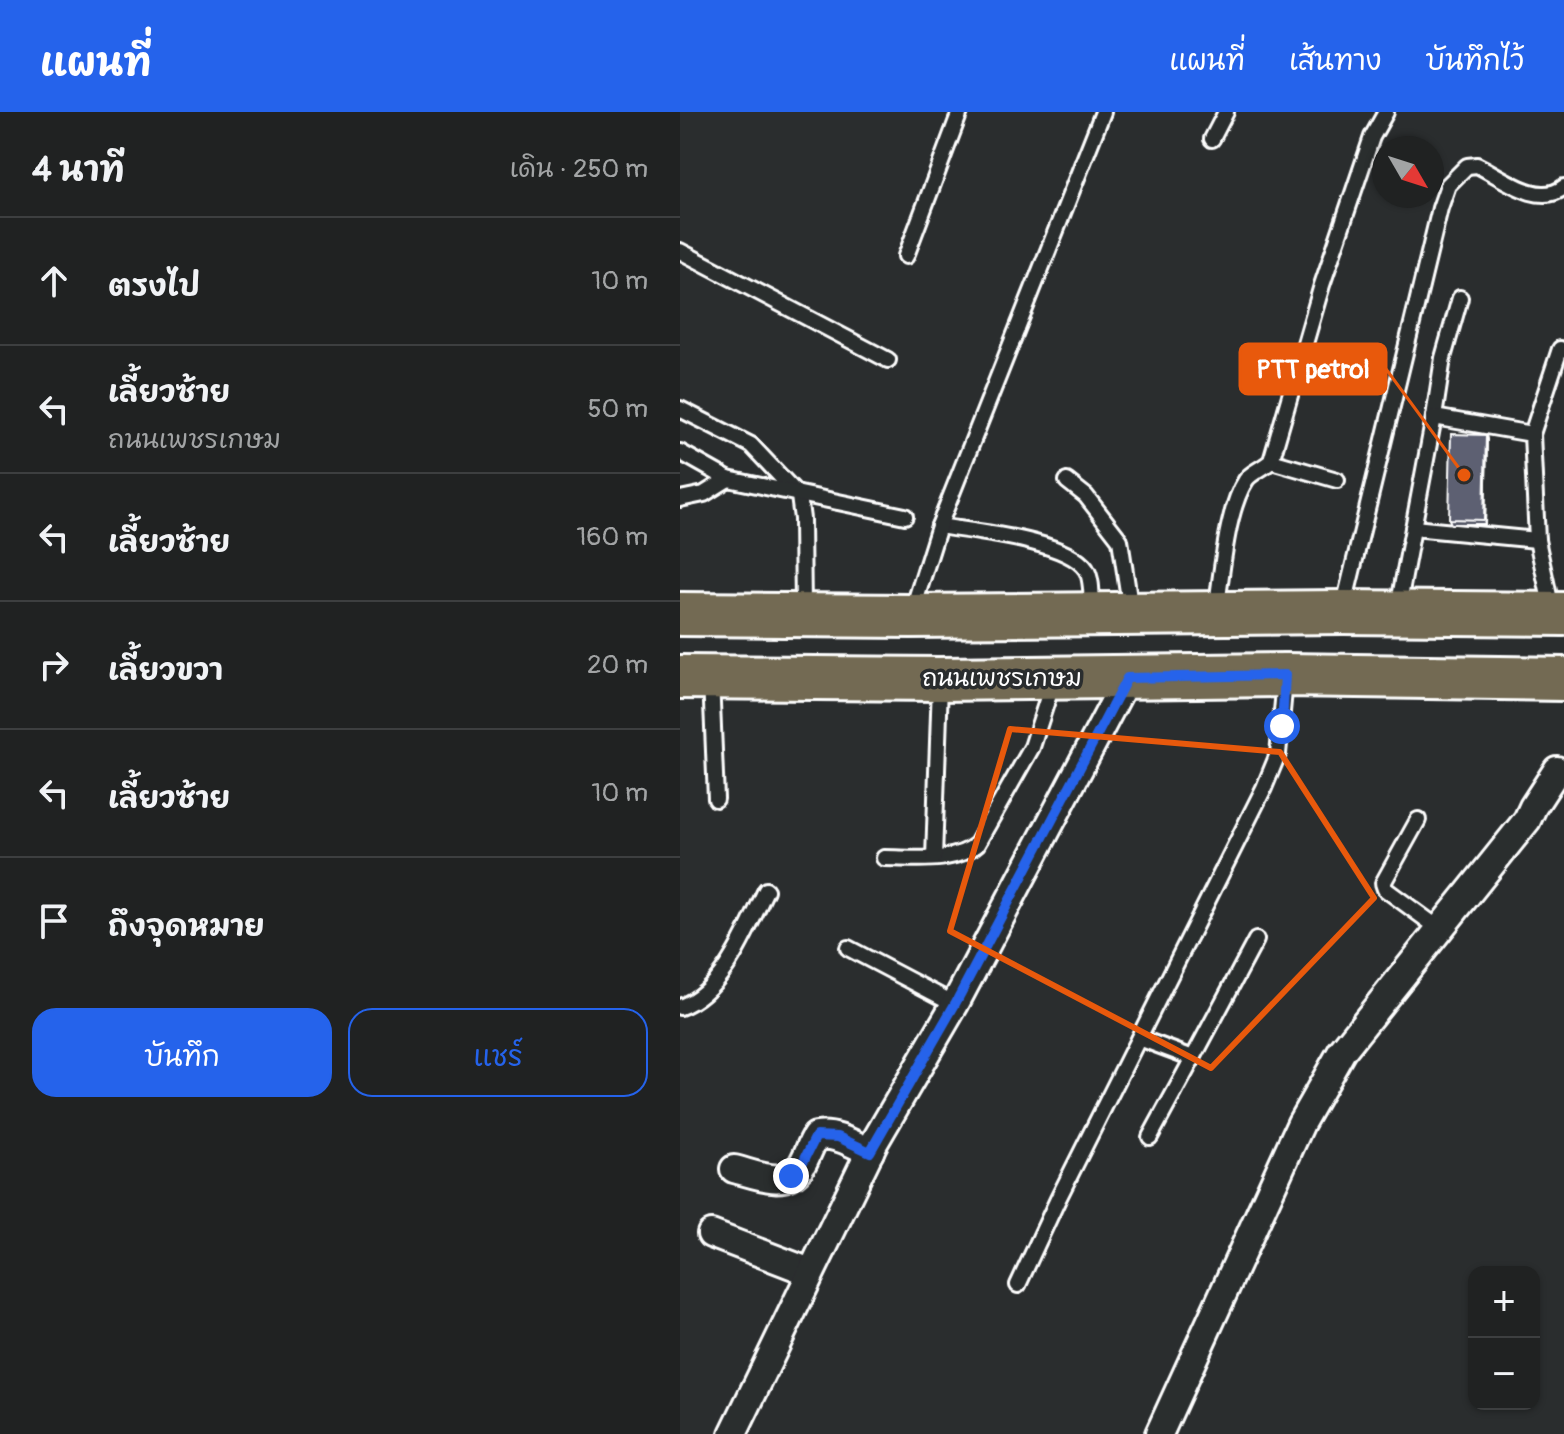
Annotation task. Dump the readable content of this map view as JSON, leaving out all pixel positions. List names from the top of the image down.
{
  "streets": {
    "main road": ["ถนนเพชรเกษม"]
  },
  "places": ["PTT petrol"],
  "north": "bottom right",
  "page": {
    "header": "แผนที่",
    "nav": ["แผนที่", "เส้นทาง", "บันทึกไว้"],
    "heading": ["4 นาที", "เดิน · 250 m"],
    "list": [
      ["ตรงไป", "10 m"],
      ["เลี้ยวซ้าย", "ถนนเพชรเกษม", "50 m"],
      ["เลี้ยวซ้าย", "160 m"],
      ["เลี้ยวขวา", "20 m"],
      ["เลี้ยวซ้าย", "10 m"],
      "ถึงจุดหมาย"
    ],
    "buttons": ["บันทึก", "แชร์"],
    "map_buttons": ["+", "−"]
  }
}
